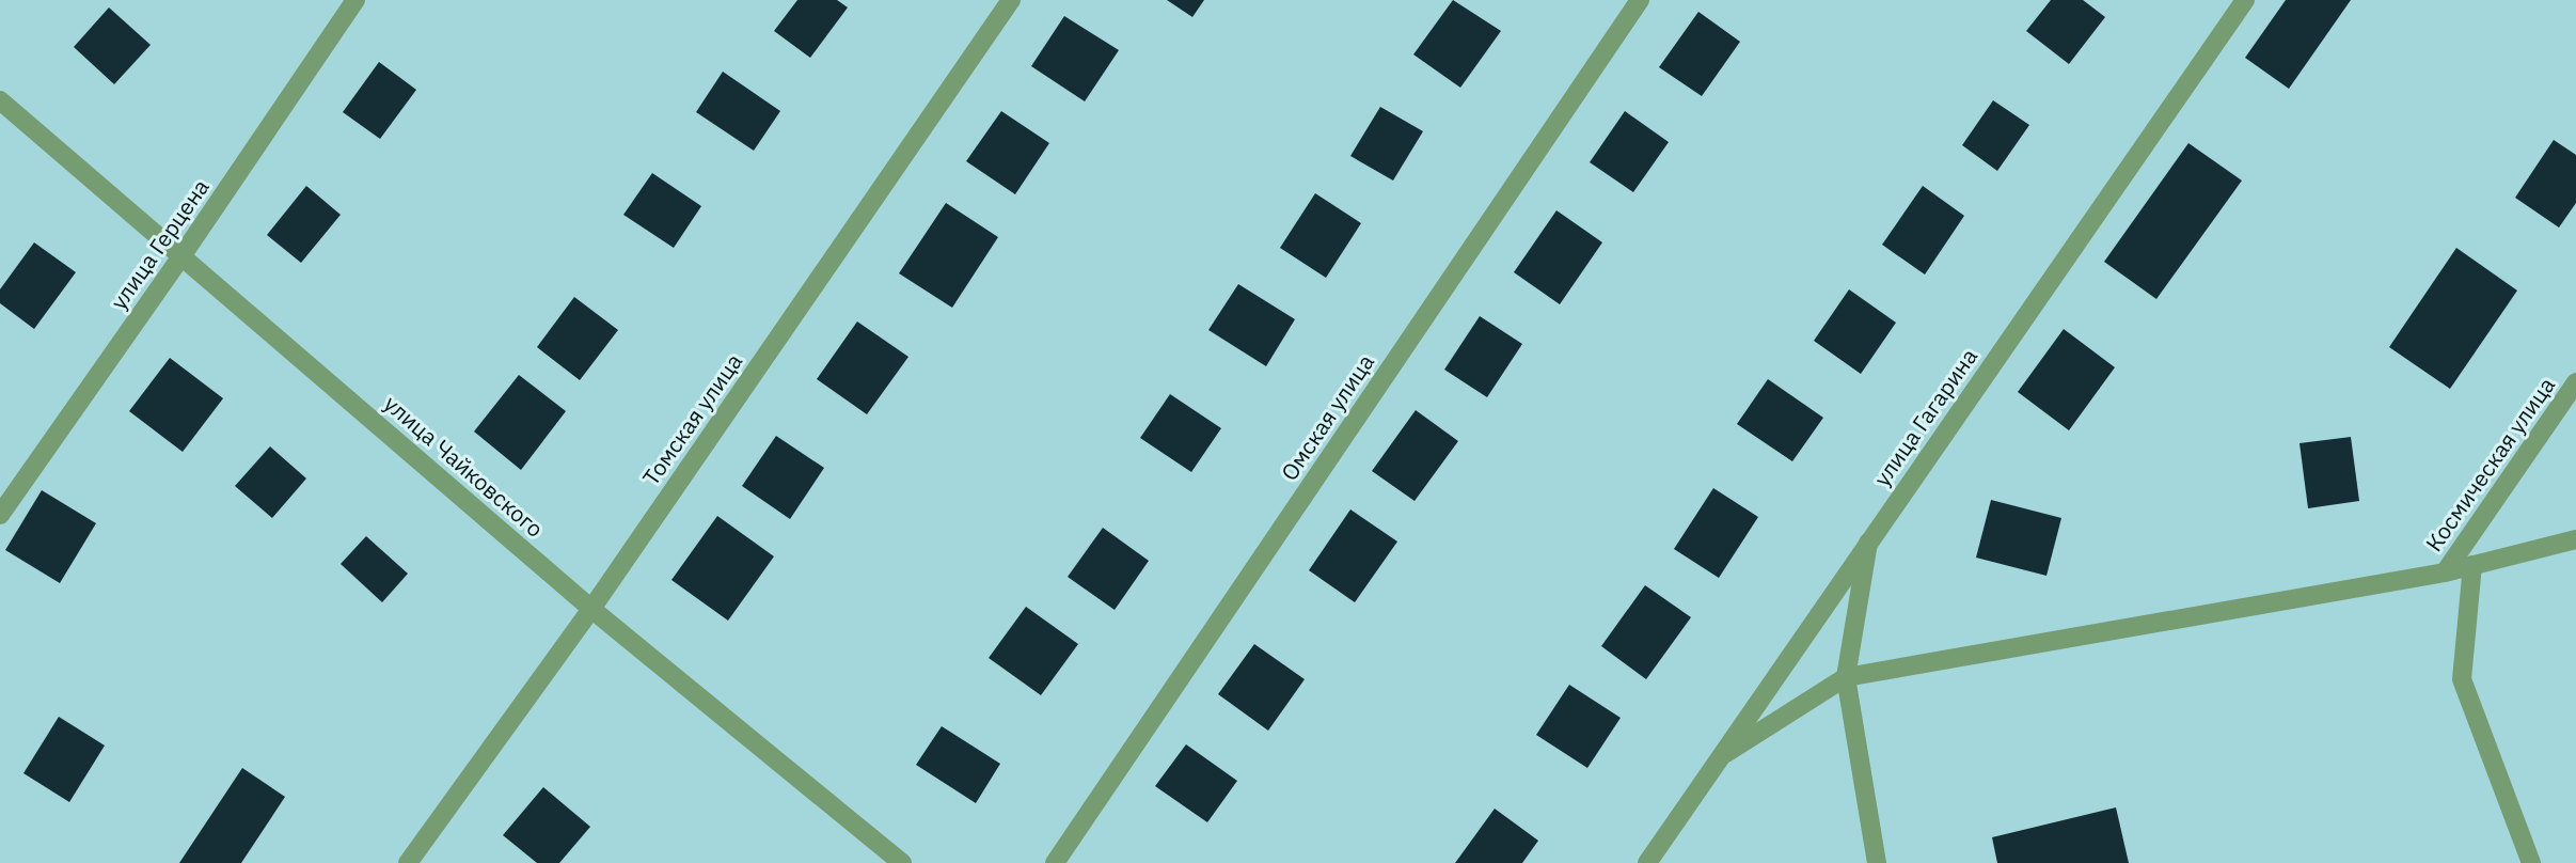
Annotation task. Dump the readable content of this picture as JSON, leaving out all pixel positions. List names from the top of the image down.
{
  "streets": {
    "street": [
      "улица Герцена",
      "Омская улица",
      "улица Гагарина",
      "Томская улица",
      "Космическая улица",
      "улица Чайковского"
    ]
  },
  "crossings": [
    ["улица Герцена", "улица Чайковского"],
    ["Томская улица", "улица Чайковского"]
  ]
}
